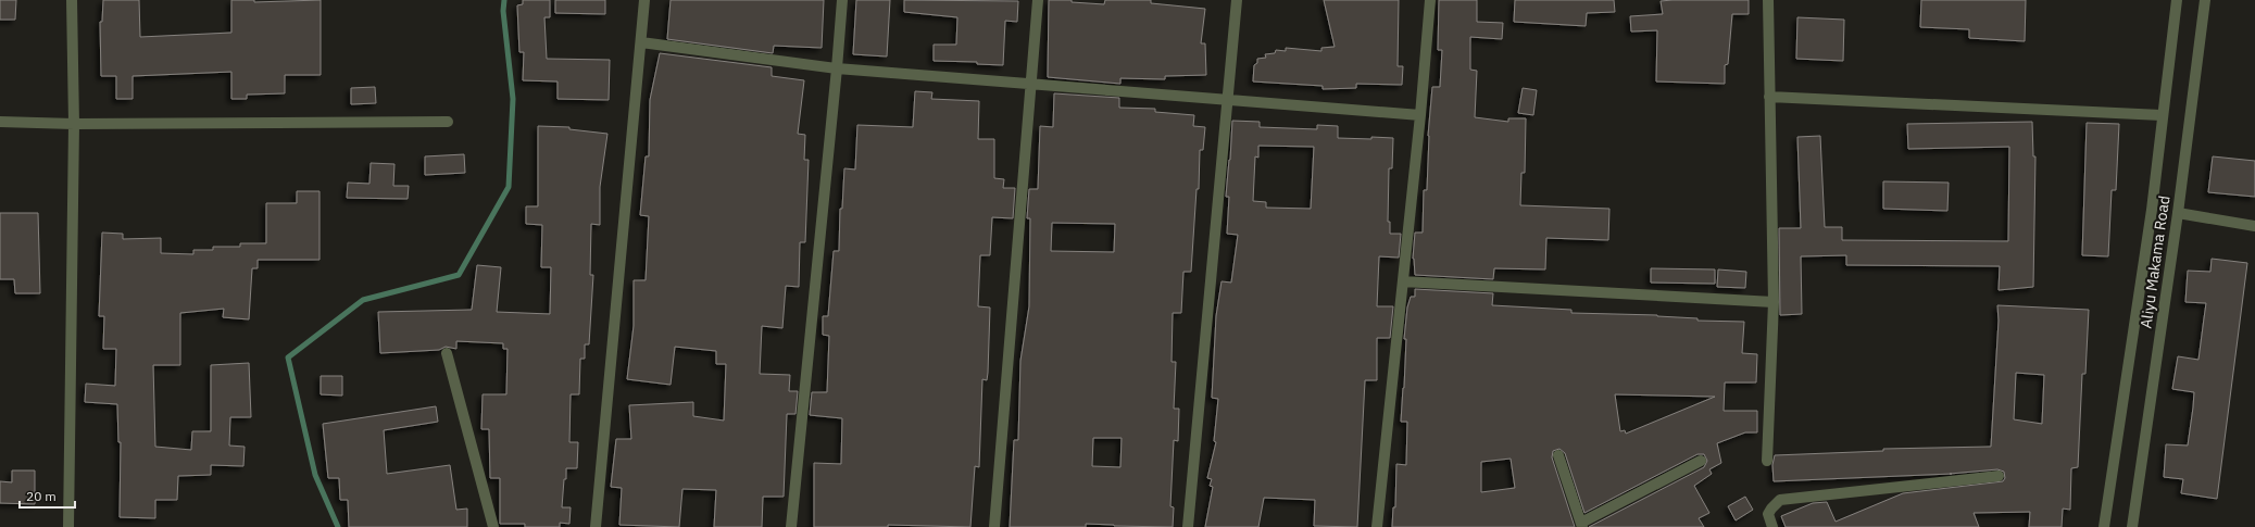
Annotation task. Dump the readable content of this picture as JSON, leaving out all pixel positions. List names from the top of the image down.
{
  "streets": {
    "street": ["Aliyu Makama Road"]
  },
  "scale_bar": "20 m"
}
